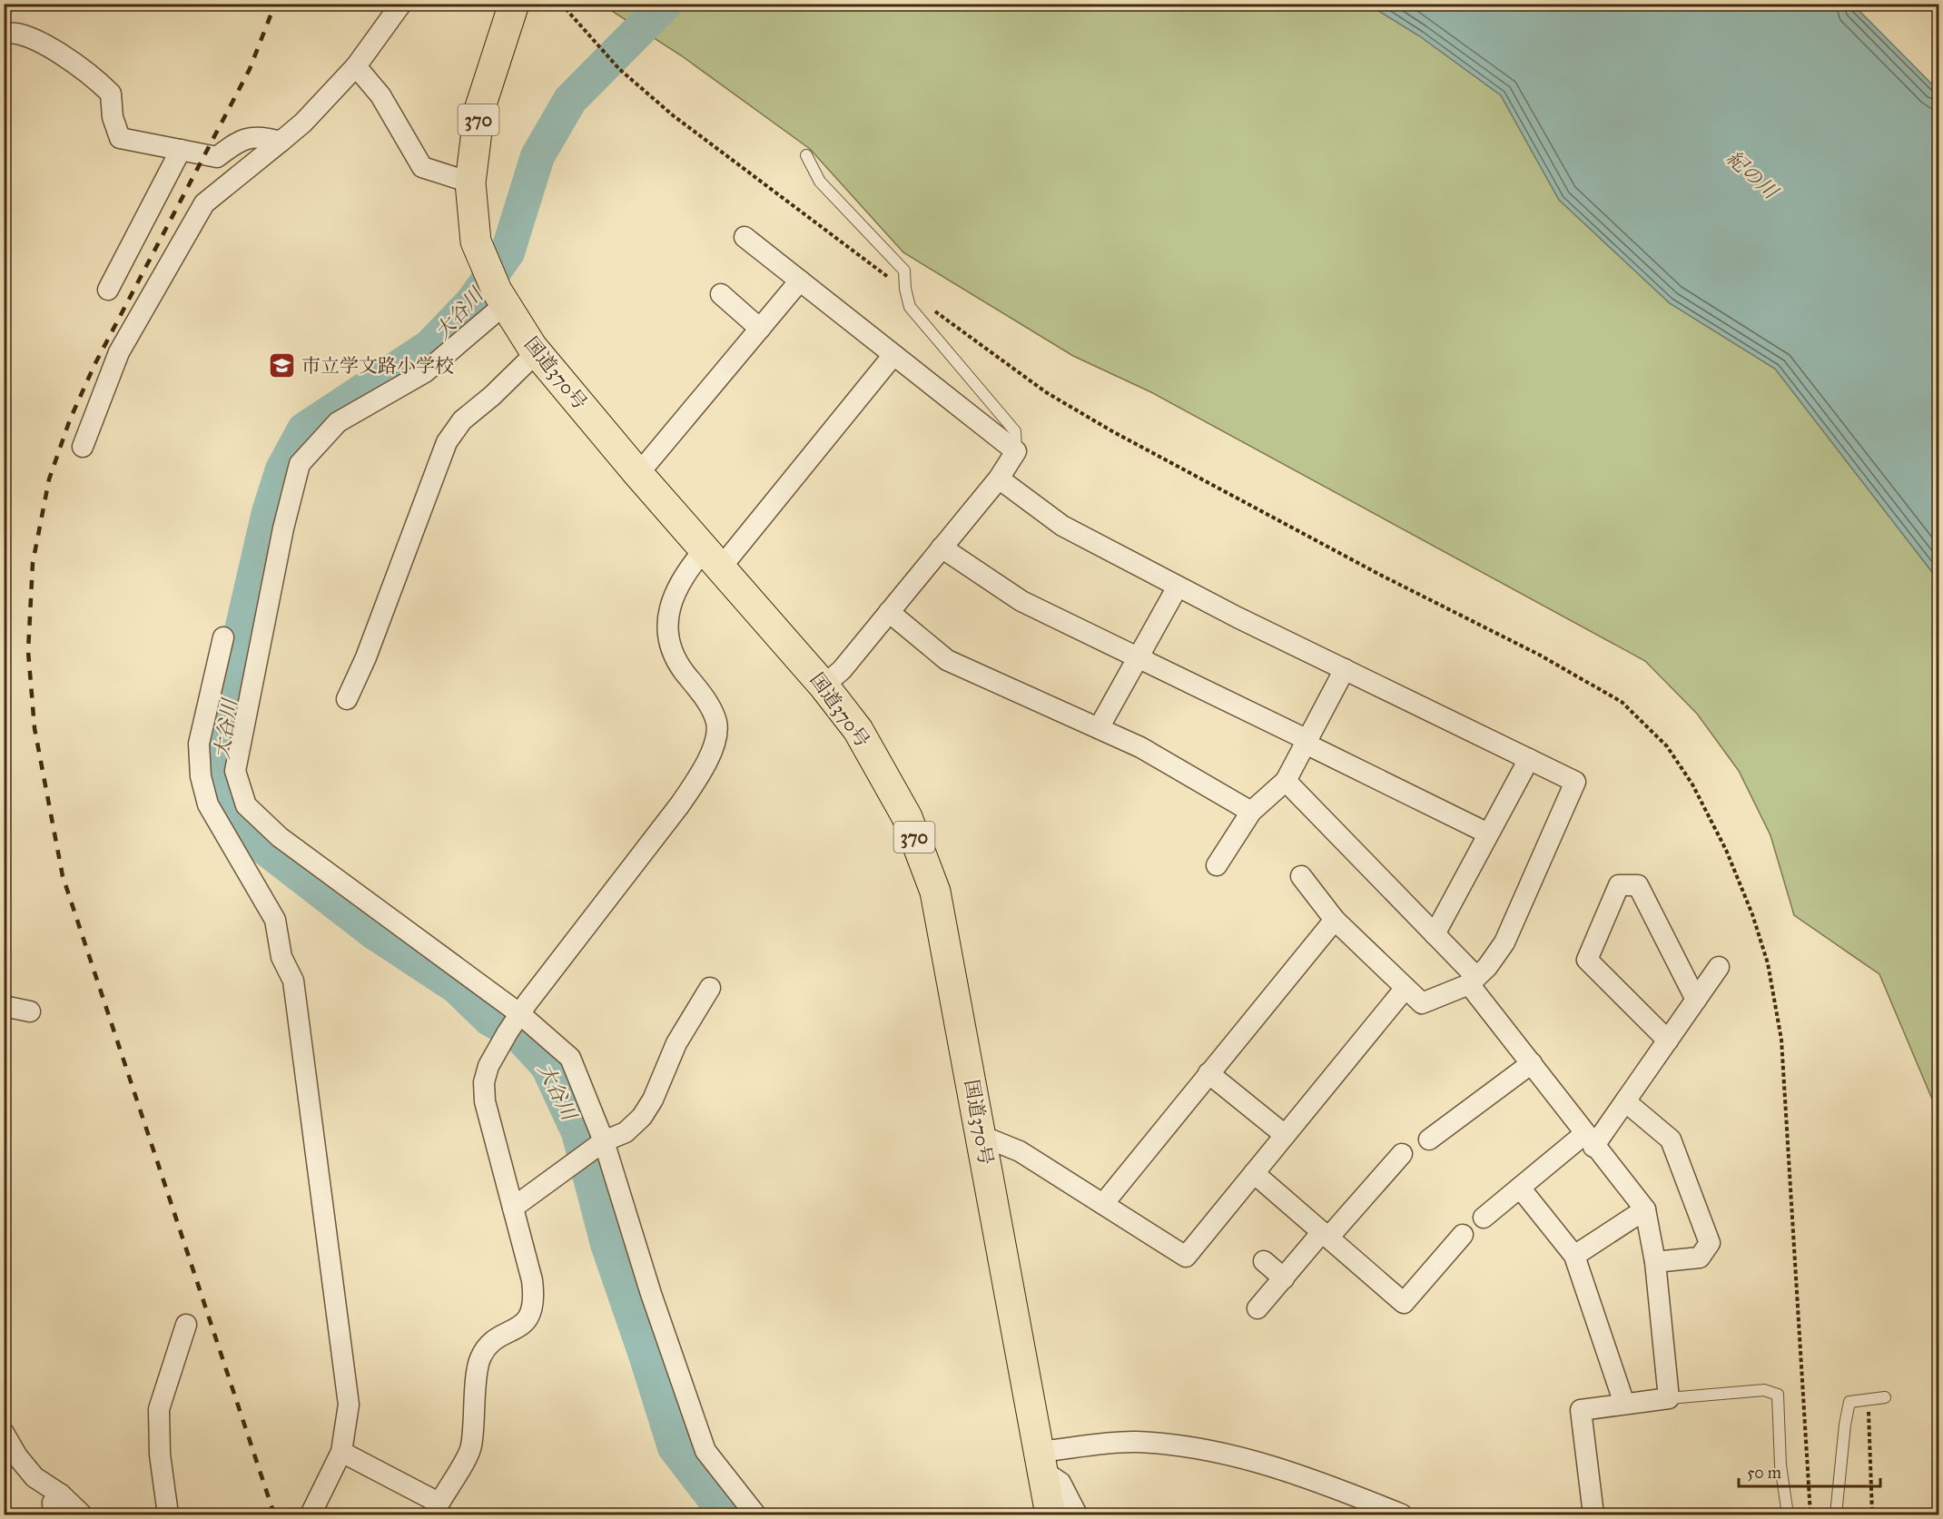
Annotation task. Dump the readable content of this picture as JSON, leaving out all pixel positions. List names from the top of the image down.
{
  "streets": {
    "highway": ["370", "国道370号"]
  },
  "water": ["紀の川", "大谷川"],
  "places": {
    "school or university": ["市立学文路小学校"]
  },
  "scale_bar": "50 m"
}
